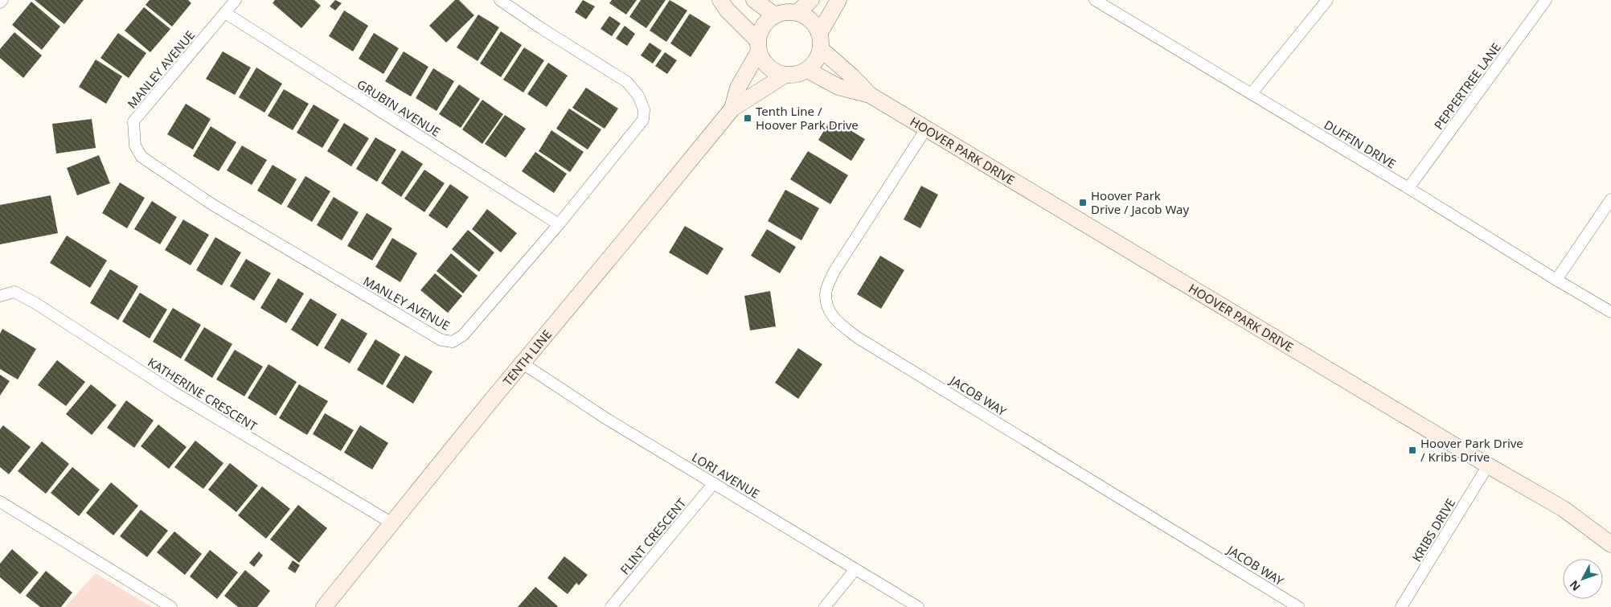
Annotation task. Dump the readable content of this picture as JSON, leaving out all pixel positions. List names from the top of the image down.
{
  "streets": {
    "street": [
      "MANLEY AVENUE",
      "PEPPERTREE LANE",
      "GRUBIN AVENUE",
      "DUFFIN DRIVE",
      "HOOVER PARK DRIVE",
      "TENTH LINE",
      "KATHERINE CRESCENT",
      "JACOB WAY",
      "LORI AVENUE",
      "KRIBS DRIVE",
      "FLINT CRESCENT"
    ]
  },
  "crossings": [
    ["MANLEY AVENUE", "GRUBIN AVENUE"],
    ["PEPPERTREE LANE", "DUFFIN DRIVE"],
    ["HOOVER PARK DRIVE", "TENTH LINE"],
    ["HOOVER PARK DRIVE", "JACOB WAY"],
    ["HOOVER PARK DRIVE", "KRIBS DRIVE"],
    ["TENTH LINE", "KATHERINE CRESCENT"],
    ["TENTH LINE", "LORI AVENUE"],
    ["LORI AVENUE", "FLINT CRESCENT"]
  ],
  "places": {
    "transit": ["Tenth Line / Hoover Park Drive", "Hoover Park Drive / Jacob Way", "Hoover Park Drive / Kribs Drive"]
  },
  "north": "bottom left"
}
